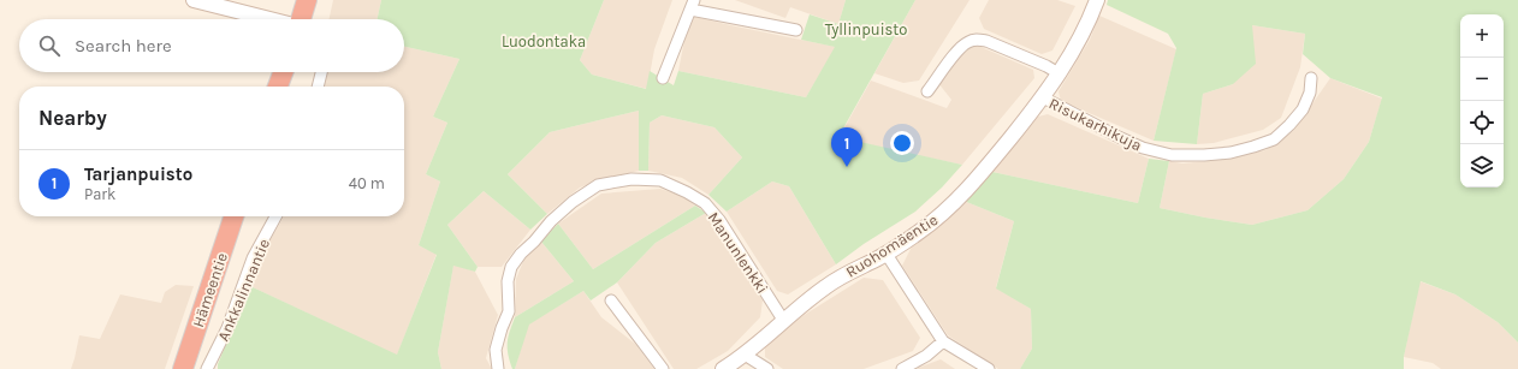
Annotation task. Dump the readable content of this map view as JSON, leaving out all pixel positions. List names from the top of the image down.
{
  "streets": {
    "highway": ["Hämeentie"],
    "street": [
      "Risukarhikuja",
      "Ruohomäentie",
      "Manunlenkki",
      "Ankkalinnantie"
    ]
  },
  "crossings": [
    ["Risukarhikuja", "Ruohomäentie"],
    ["Ruohomäentie", "Manunlenkki"]
  ],
  "parks": ["Tyllinpuisto", "Luodontaka"],
  "page": {
    "map_buttons": ["+", "−"],
    "search": "Search here",
    "heading": "Nearby",
    "pins": "1",
    "list": [
      {
        "mark": "1",
        "name": "Tarjanpuisto",
        "note": "Park",
        "value": "40 m"
      }
    ]
  }
}
